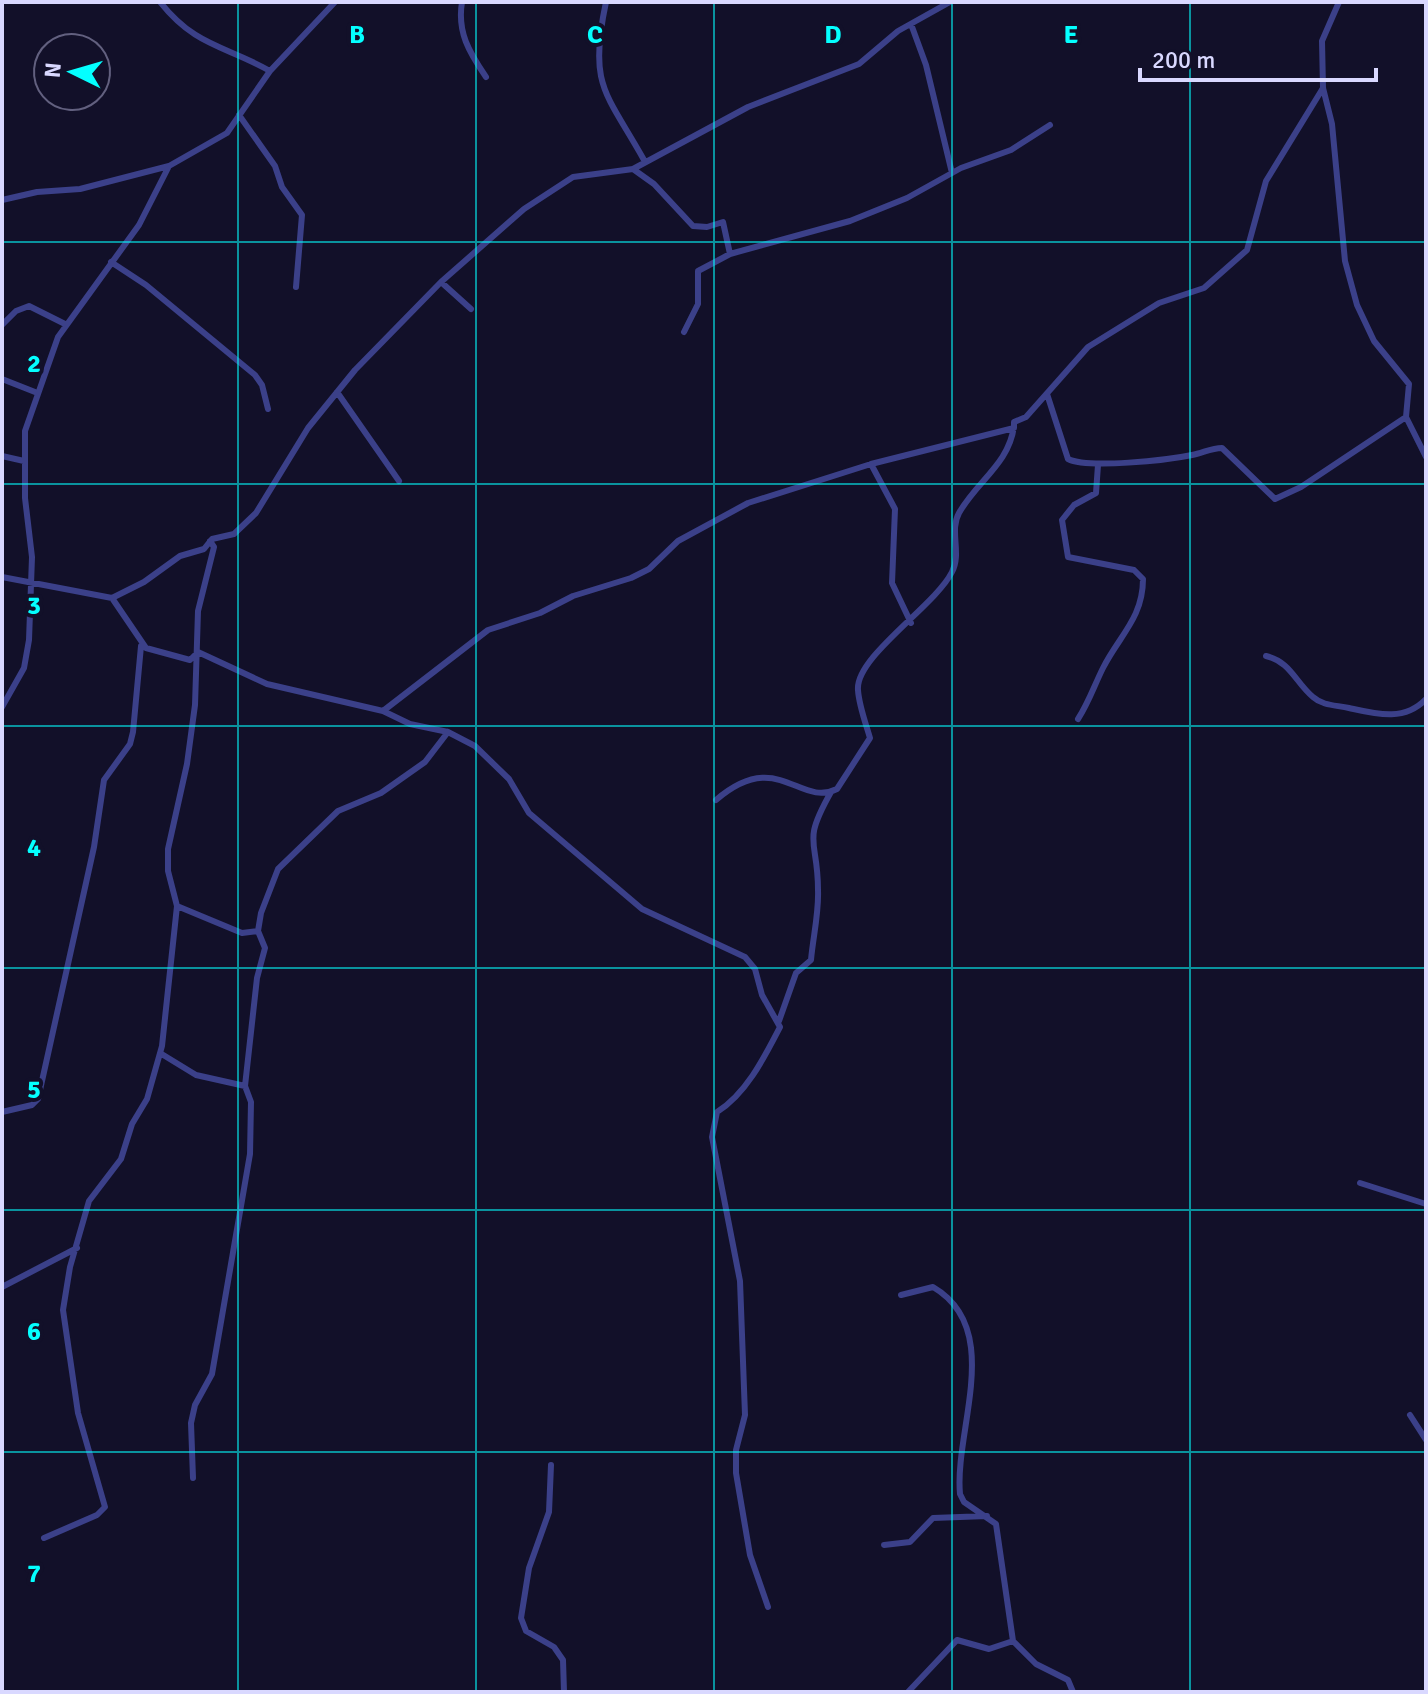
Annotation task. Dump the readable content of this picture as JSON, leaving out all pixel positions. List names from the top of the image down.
{
  "scale_bar": "200 m",
  "north": "left",
  "grid": {
    "columns": [
      "B",
      "C",
      "D",
      "E"
    ],
    "rows": [
      "2",
      "3",
      "4",
      "5",
      "6",
      "7"
    ]
  }
}
